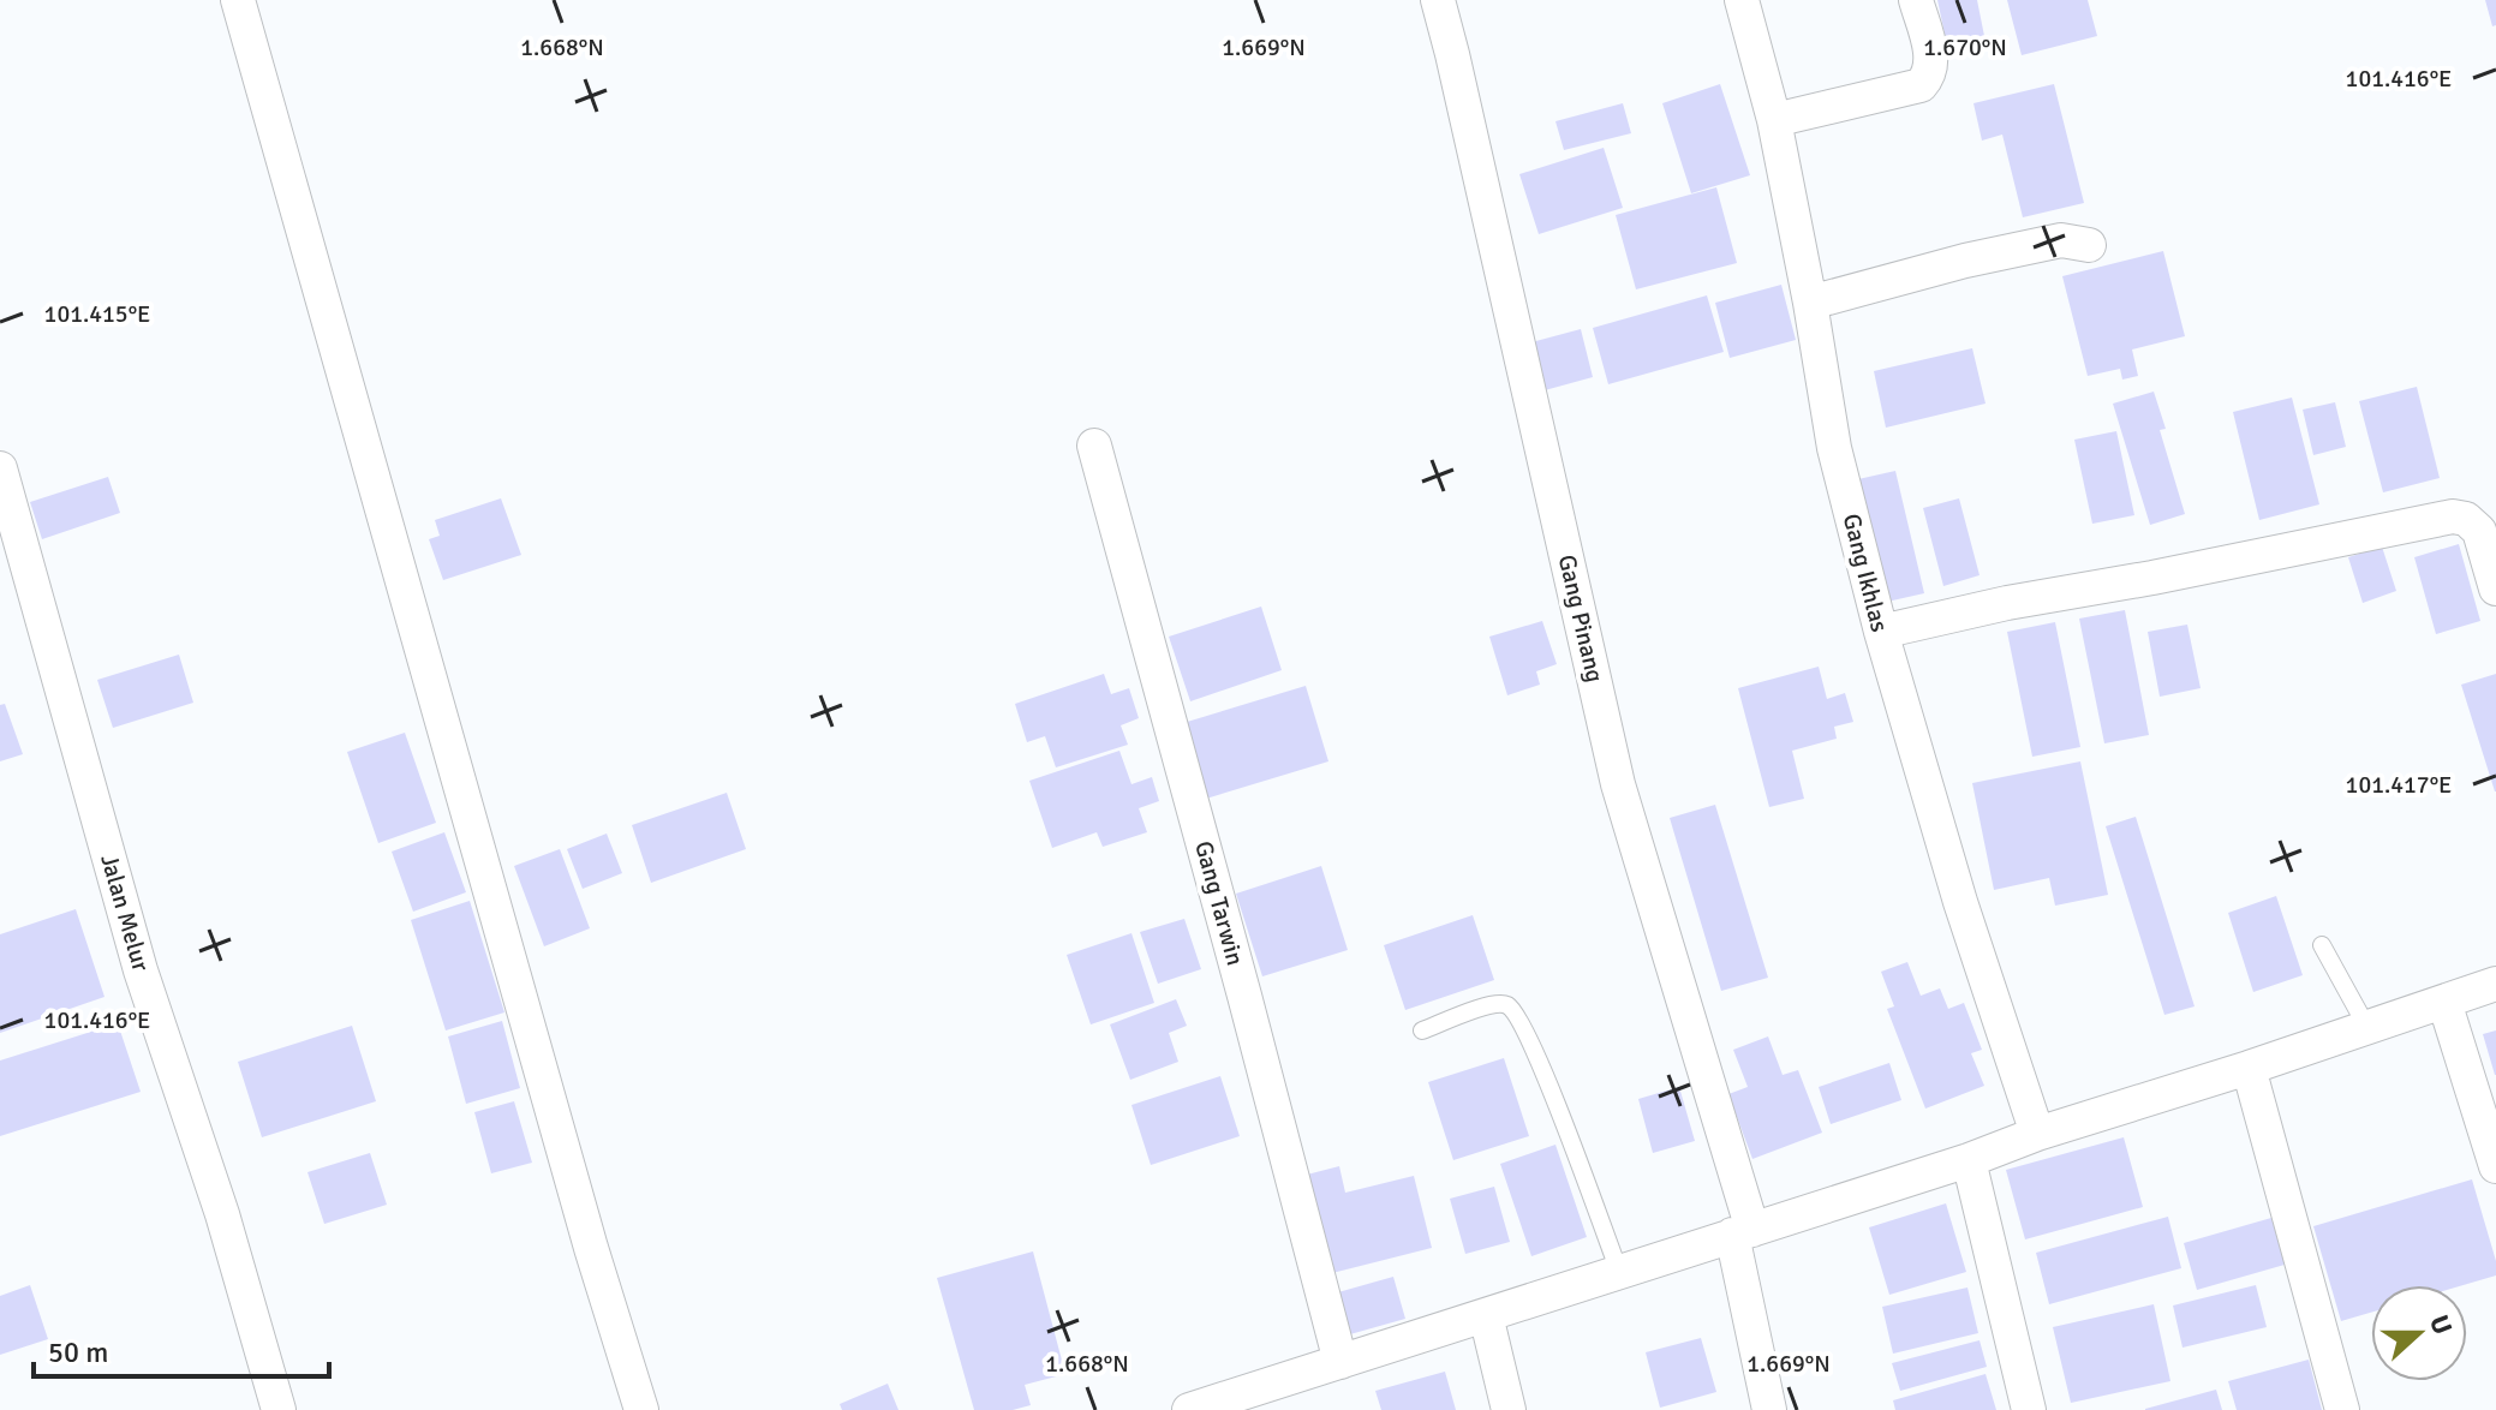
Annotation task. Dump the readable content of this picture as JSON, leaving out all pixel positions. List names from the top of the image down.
{
  "streets": {
    "street": [
      "Gang Ikhlas",
      "Gang Pinang",
      "Gang Tarwin",
      "Jalan Melur"
    ]
  },
  "scale_bar": "50 m",
  "north": "right",
  "coordinates": [
    "1.670°N",
    "1.668°N",
    "1.669°N",
    "101.416°E",
    "101.415°E",
    "101.417°E"
  ]
}
